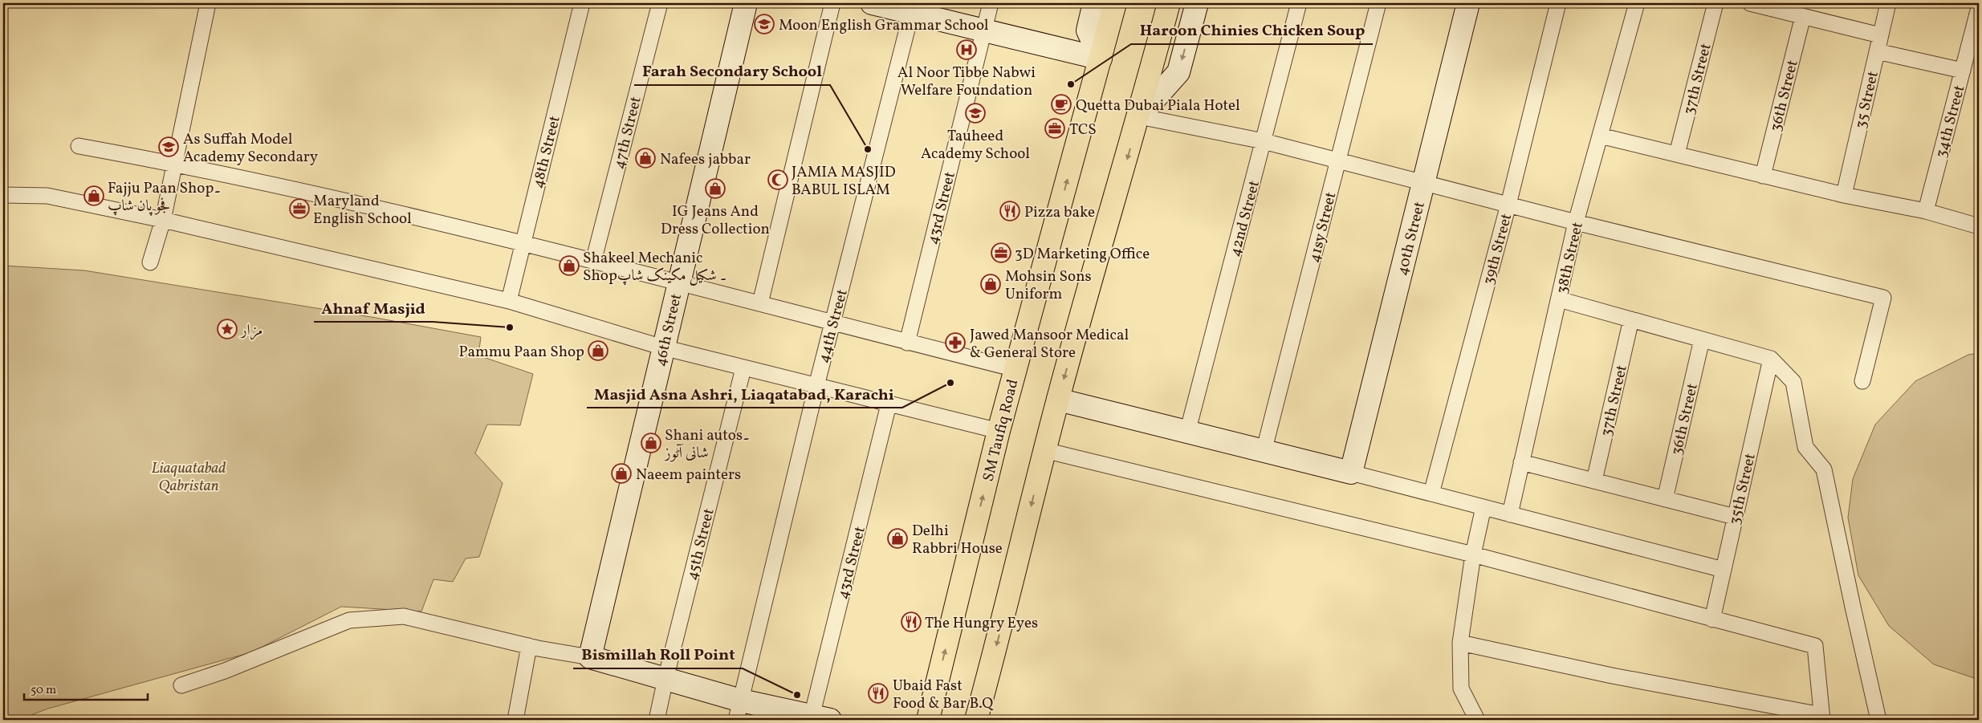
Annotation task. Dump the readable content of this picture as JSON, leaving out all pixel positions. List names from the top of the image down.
{
  "streets": {
    "highway": ["SM Taufiq Road"],
    "street": [
      "37th Street",
      "36th Street",
      "35 Street",
      "34th Street",
      "47th Street",
      "48th Street",
      "43rd Street",
      "42nd Street",
      "41sy Street",
      "40th Street",
      "39th Street",
      "38th Street",
      "44th Street",
      "46th Street",
      "35th Street",
      "45th Street"
    ]
  },
  "parks": ["Liaquatabad Qabristan"],
  "places": {
    "school or university": ["Moon English Grammar School", "Tauheed Academy School", "As Suffah Model Academy Secondary"],
    "hospital": ["Al Noor Tibbe Nabwi Welfare Foundation"],
    "other": [
      "Haroon Chinies Chicken Soup",
      "Farah Secondary School",
      "Ahnaf Masjid",
      "Masjid Asna Ashri, Liaqatabad, Karachi",
      "Bismillah Roll Point"
    ],
    "cafe": ["Quetta Dubai Piala Hotel"],
    "office": ["TCS", "Maryland English School", "3D Marketing Office"],
    "shop": [
      "Nafees jabbar",
      "IG Jeans And Dress Collection",
      "Fajju Paan Shop۔ فجو پان شاپ",
      "Shakeel Mechanic Shop۔ شکیل مکینک شاپ",
      "Mohsin Sons Uniform",
      "Pammu Paan Shop",
      "Shani autos۔ شانی آٹوز",
      "Naeem painters",
      "Delhi Rabbri House"
    ],
    "mosque": ["JAMIA MASJID BABUL ISLAM"],
    "restaurant": ["Pizza bake", "The Hungry Eyes", "Ubaid Fast Food & Bar B.Q"],
    "place": ["مزار"],
    "pharmacy": ["Jawed Mansoor Medical & General Store"]
  },
  "scale_bar": "50 m"
}
